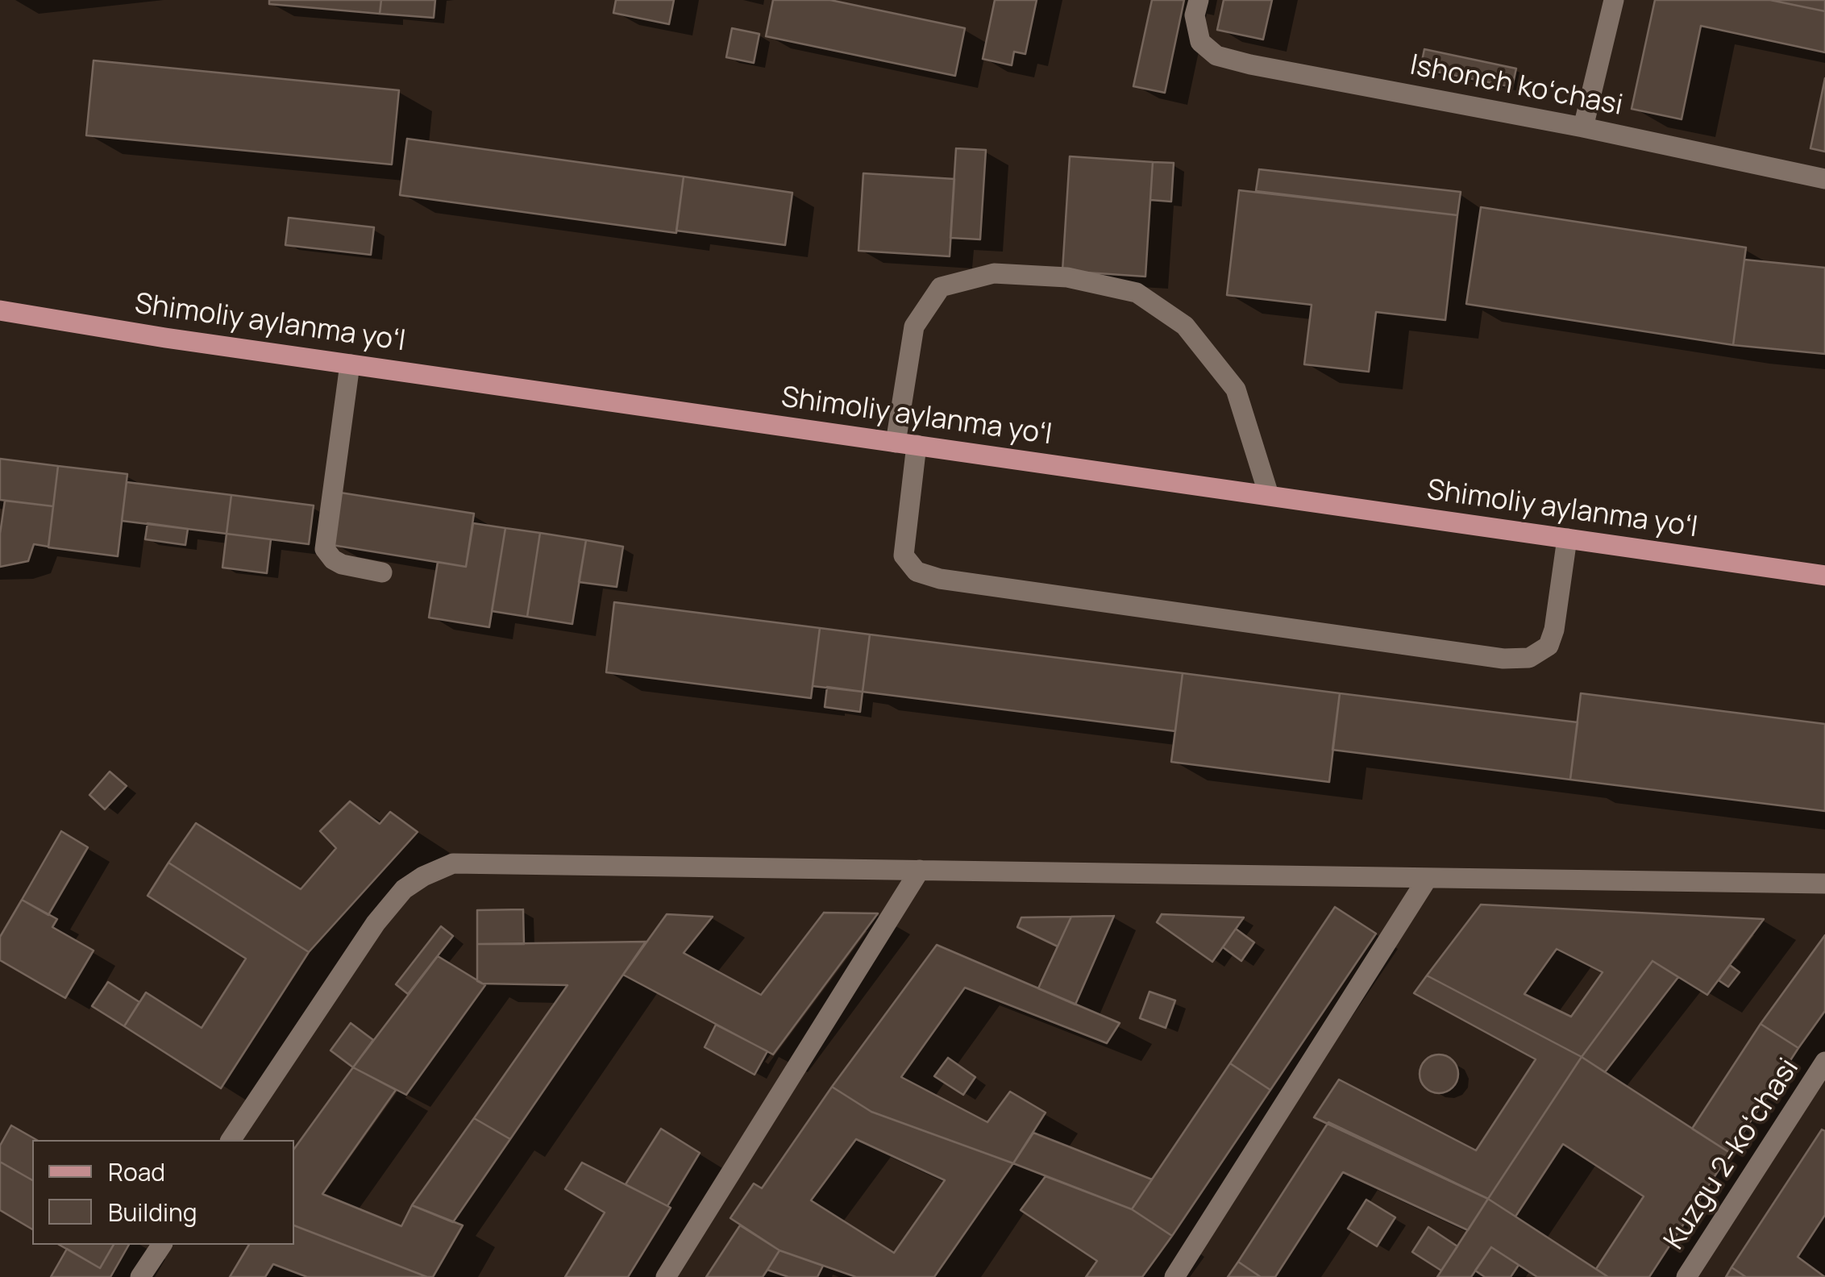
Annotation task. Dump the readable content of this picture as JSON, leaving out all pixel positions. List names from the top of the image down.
{
  "streets": {
    "main road": ["Shimoliy aylanma yoʻl"],
    "street": ["Ishonch koʻchasi", "Kuzgu 2-koʻchasi"]
  },
  "legend": ["Road", "Building"]
}
